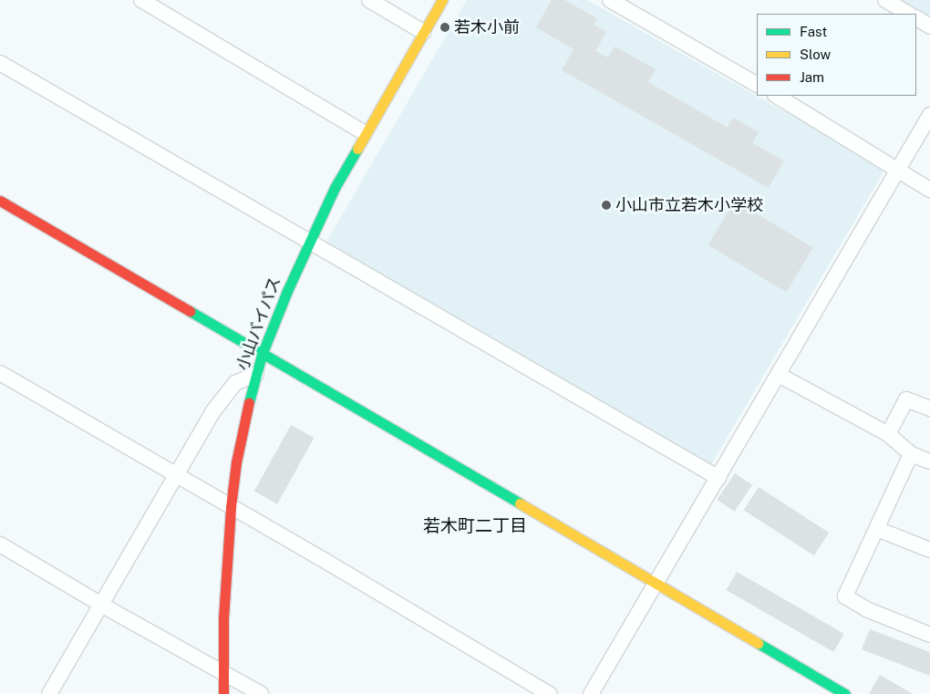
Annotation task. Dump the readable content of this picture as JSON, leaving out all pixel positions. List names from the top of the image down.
{
  "streets": {
    "main road": ["小山バイパス"]
  },
  "districts": ["若木町二丁目"],
  "places": ["若木小前", "小山市立若木小学校"],
  "legend": ["Fast", "Slow", "Jam"]
}
